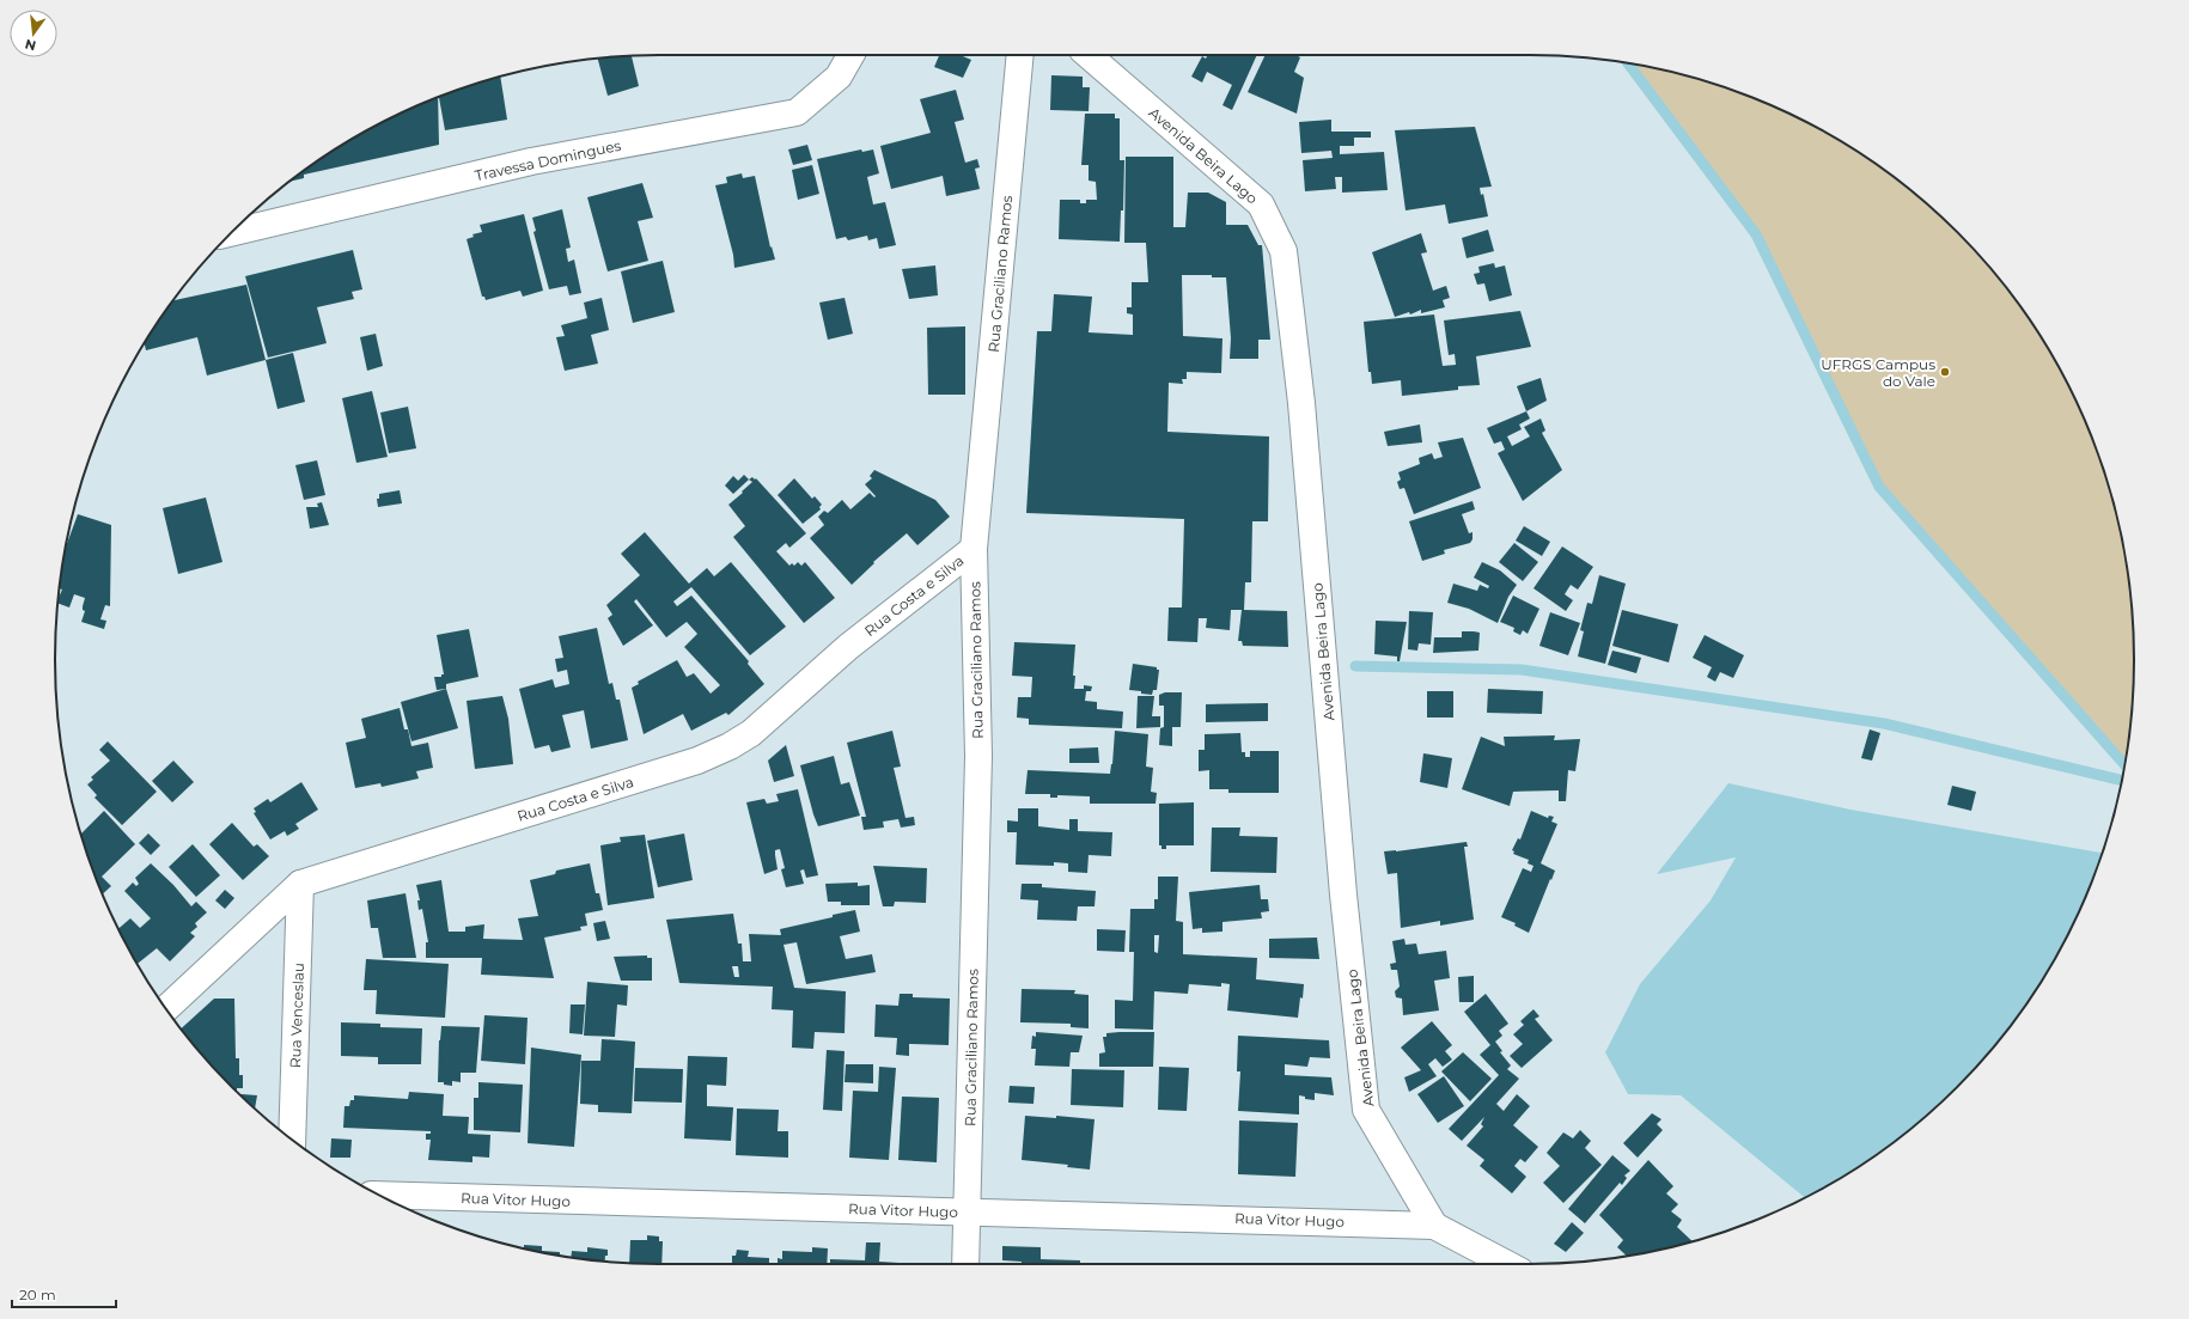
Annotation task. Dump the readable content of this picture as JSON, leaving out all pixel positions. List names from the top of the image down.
{
  "streets": {
    "street": [
      "Avenida Beira Lago",
      "Travessa Domingues",
      "Rua Graciliano Ramos",
      "Rua Costa e Silva",
      "Rua Venceslau",
      "Rua Vitor Hugo"
    ]
  },
  "crossings": [
    ["Avenida Beira Lago", "Rua Vitor Hugo"],
    ["Rua Graciliano Ramos", "Rua Costa e Silva"],
    ["Rua Graciliano Ramos", "Rua Vitor Hugo"],
    ["Rua Costa e Silva", "Rua Venceslau"]
  ],
  "places": ["UFRGS Campus do Vale"],
  "scale_bar": "20 m",
  "north": "bottom"
}
